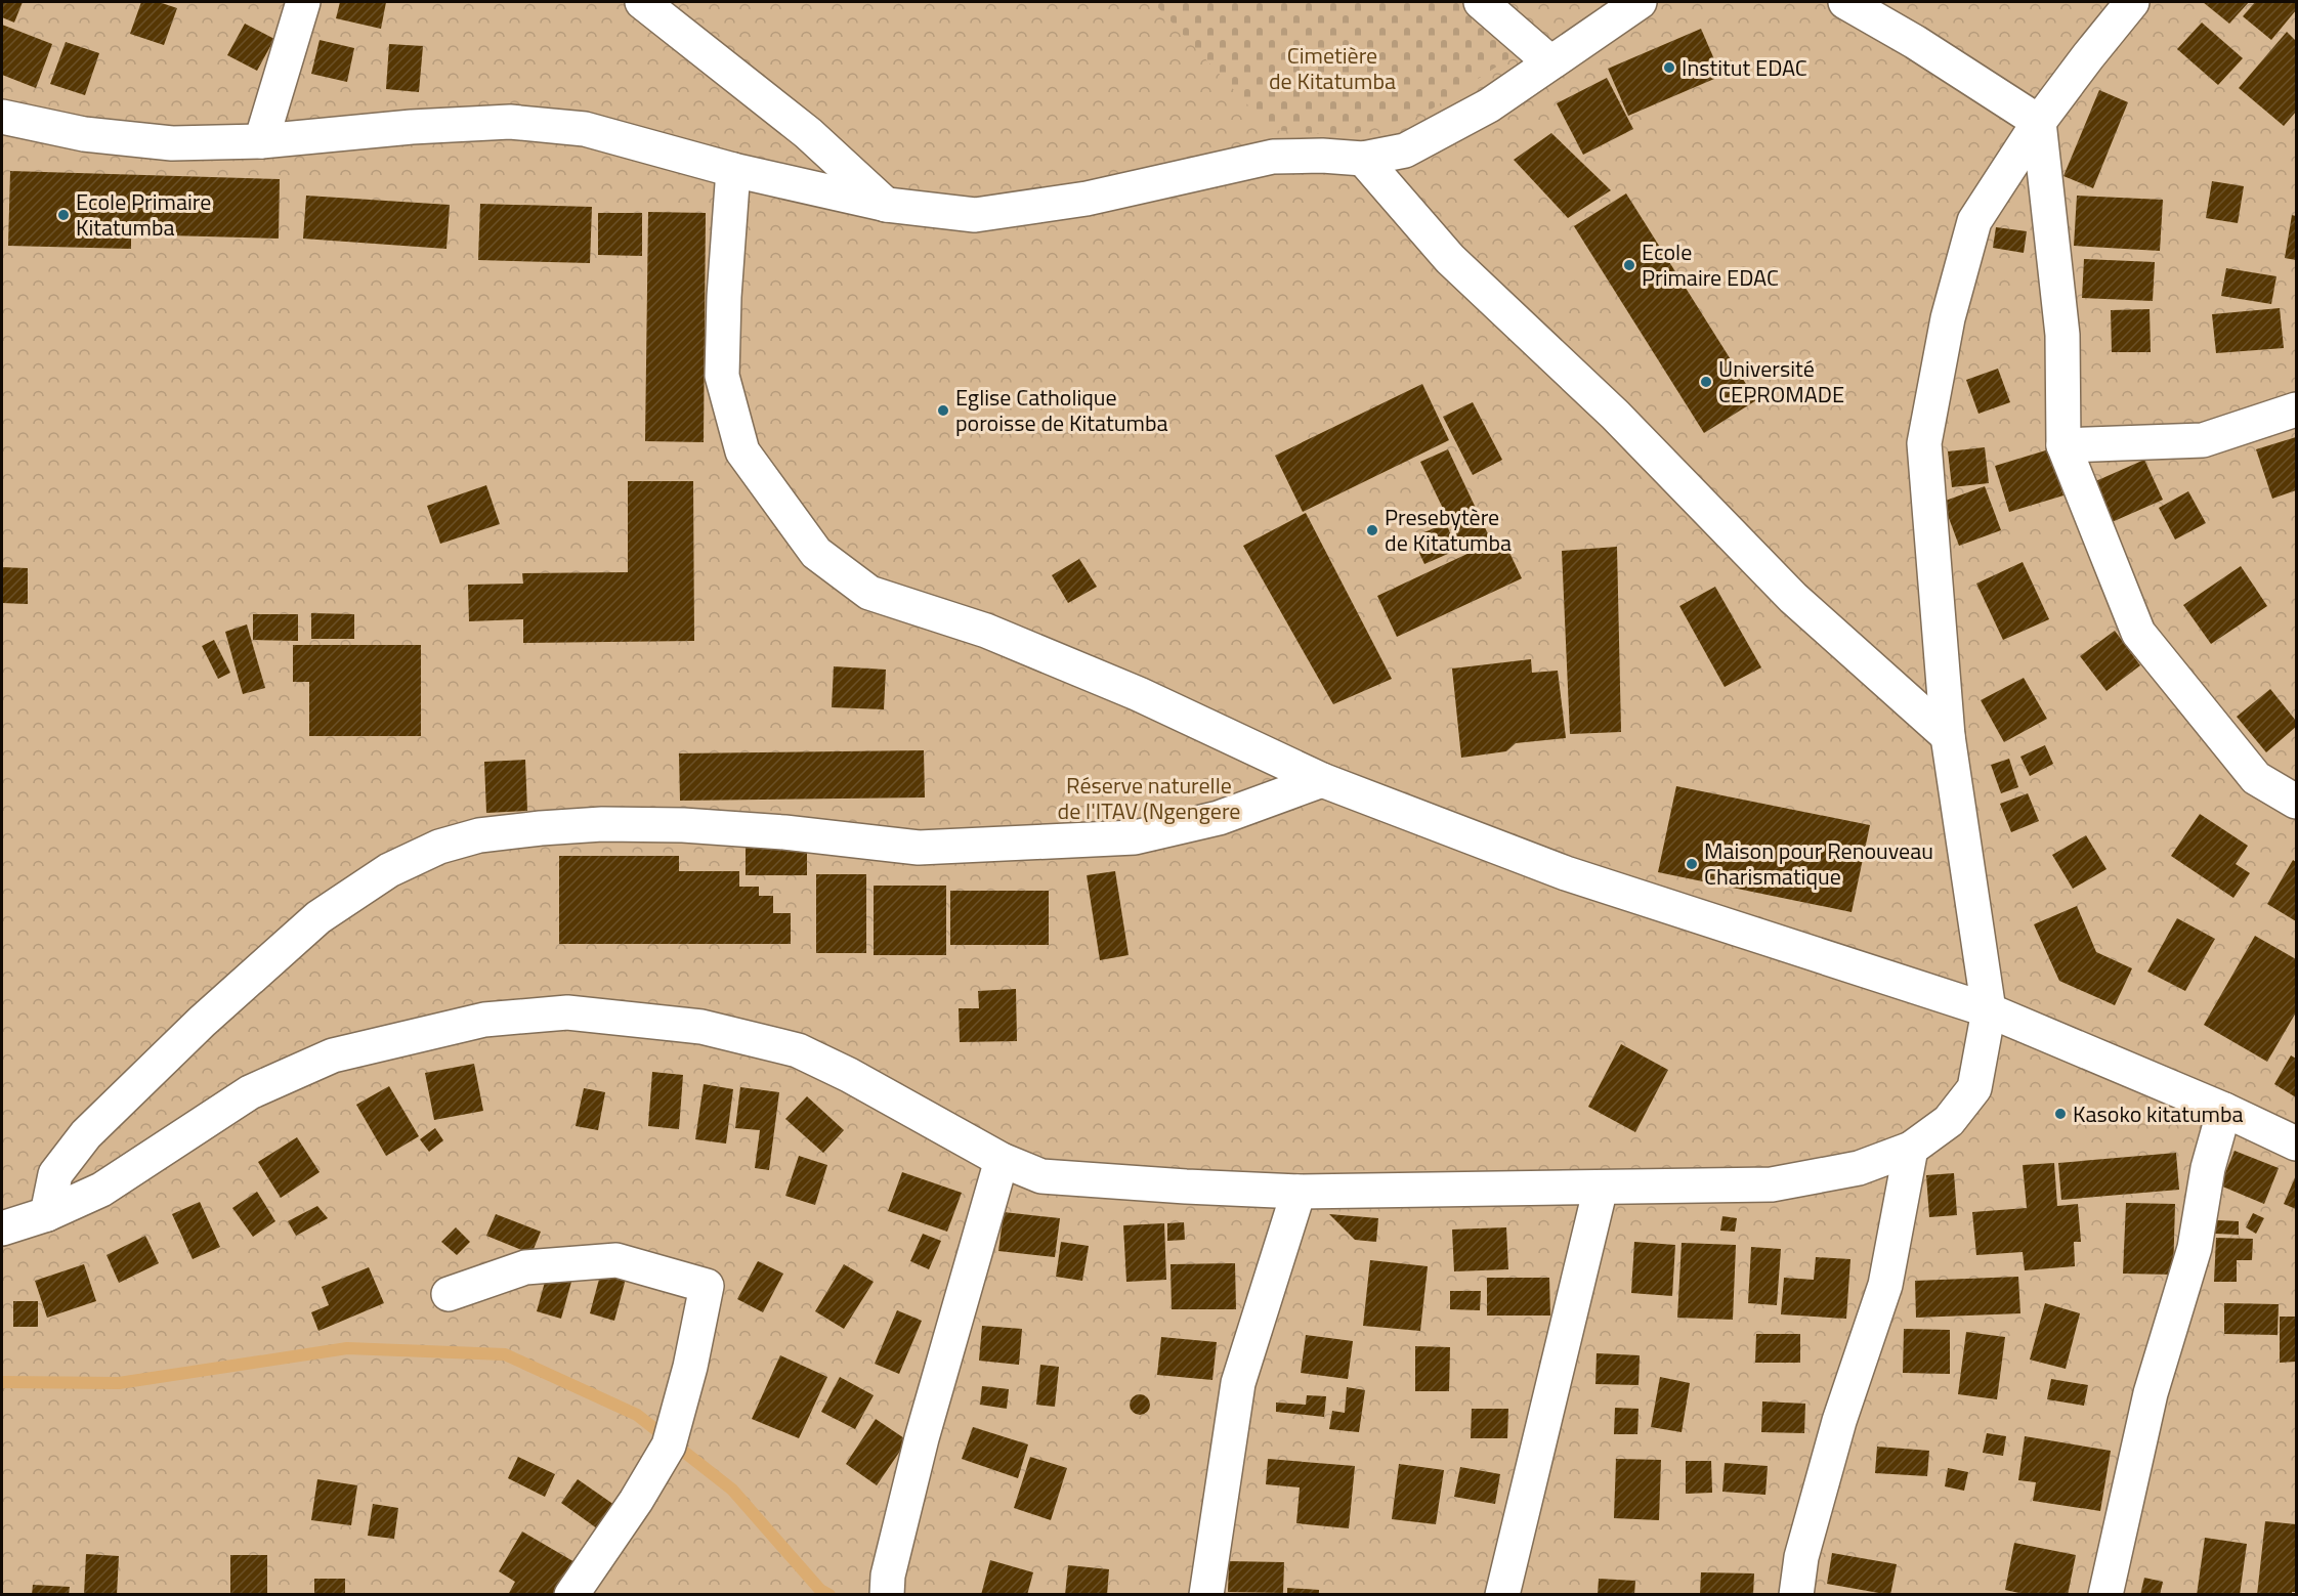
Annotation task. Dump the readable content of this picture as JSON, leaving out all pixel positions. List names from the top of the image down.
{
  "parks": ["Cimetière de Kitatumba", "Réserve naturelle de l'ITAV (Ngengere"],
  "places": [
    "Institut EDAC",
    "Ecole Primaire Kitatumba",
    "Ecole Primaire EDAC",
    "Université CEPROMADE",
    "Eglise Catholique poroisse de Kitatumba",
    "Presebytère de Kitatumba",
    "Maison pour Renouveau Charismatique",
    "Kasoko kitatumba"
  ]
}
